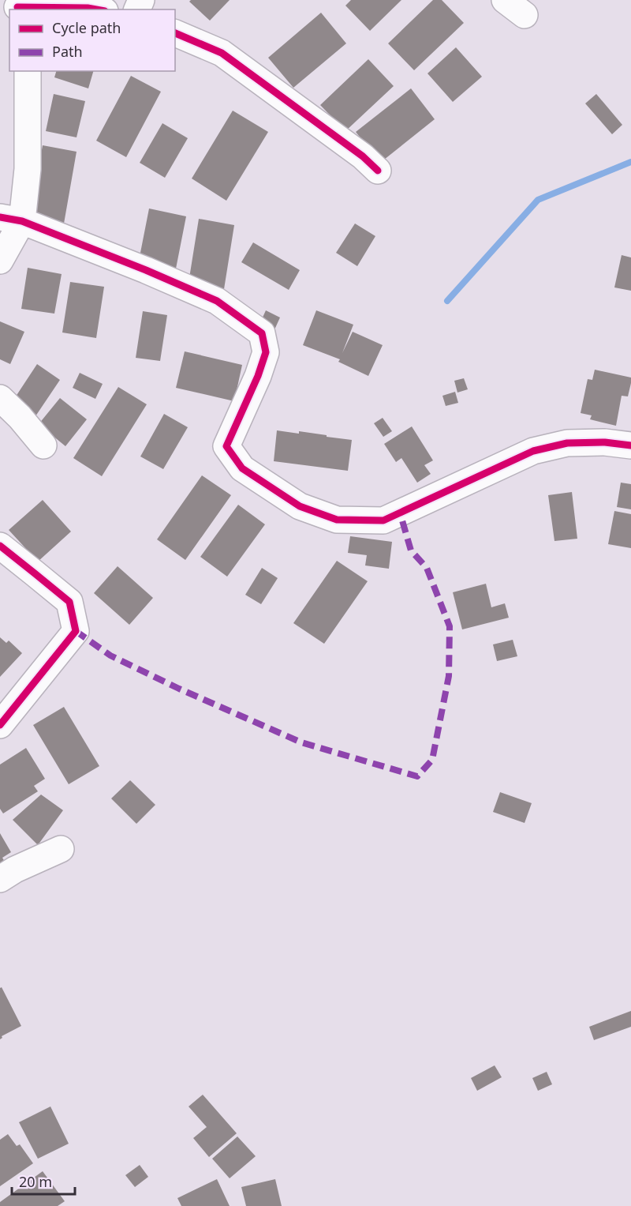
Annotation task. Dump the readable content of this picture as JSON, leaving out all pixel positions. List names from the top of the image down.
{
  "legend": ["Cycle path", "Path"],
  "scale_bar": "20 m"
}
